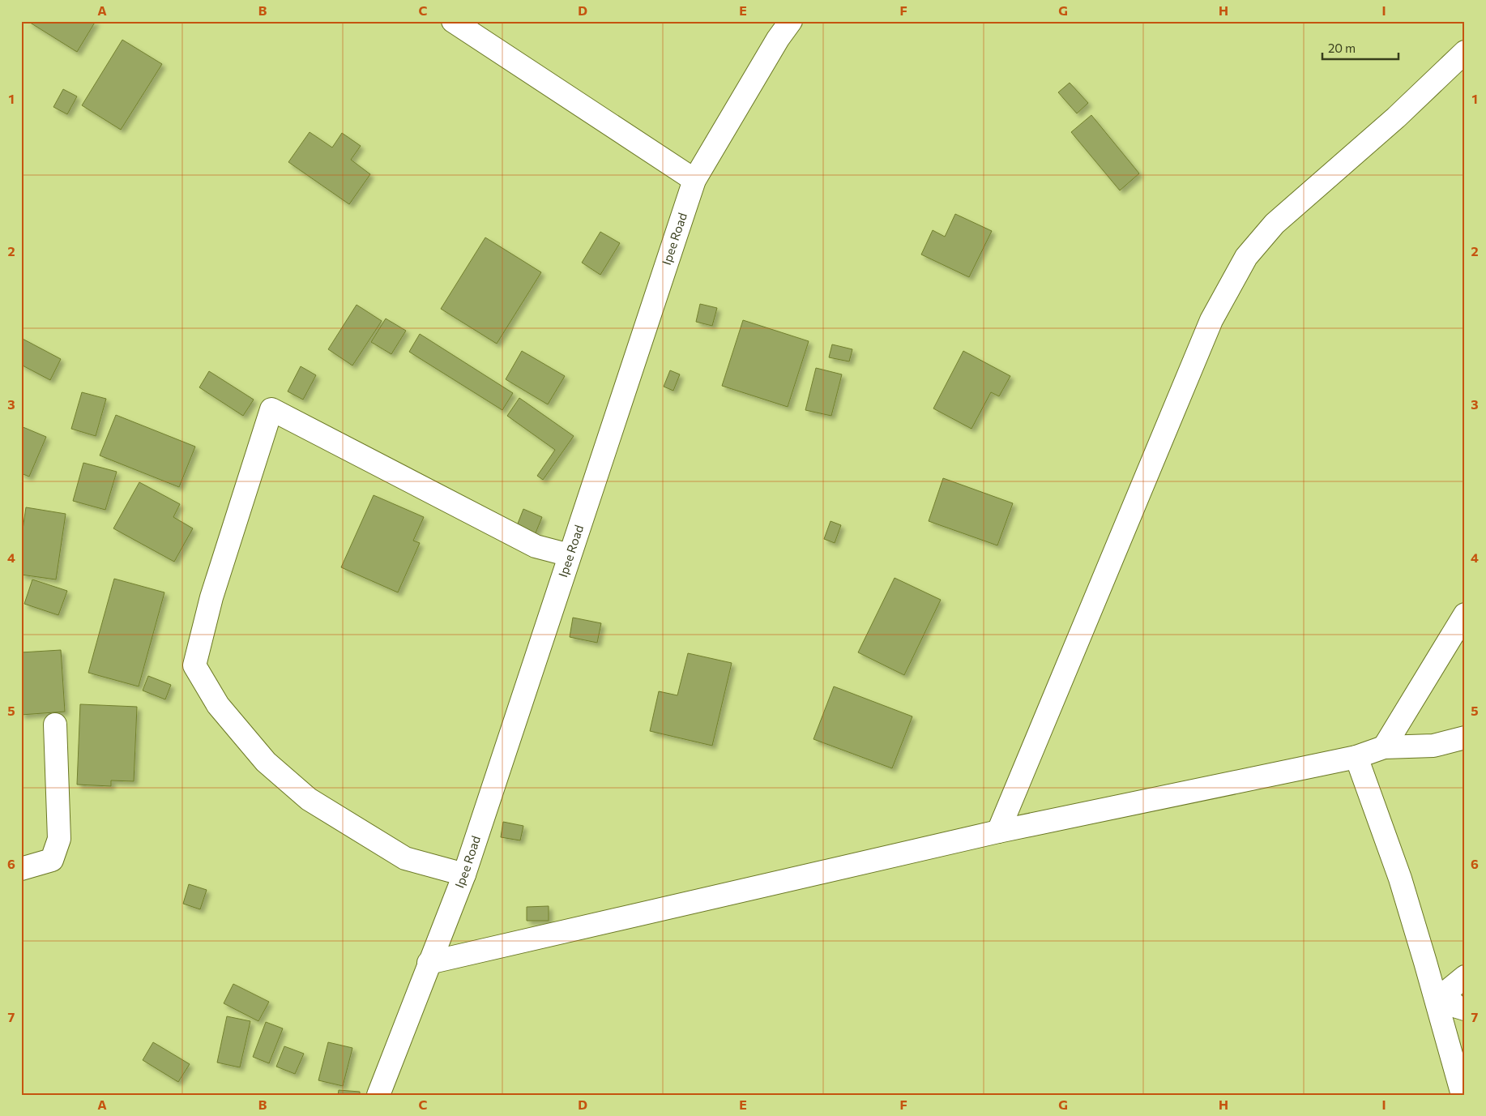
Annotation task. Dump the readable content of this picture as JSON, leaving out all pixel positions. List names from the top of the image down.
{
  "streets": {
    "street": ["Ipee Road"]
  },
  "scale_bar": "20 m",
  "grid": {
    "columns": [
      "A",
      "B",
      "C",
      "D",
      "E",
      "F",
      "G",
      "H",
      "I"
    ],
    "rows": [
      "1",
      "2",
      "3",
      "4",
      "5",
      "6",
      "7"
    ]
  }
}
